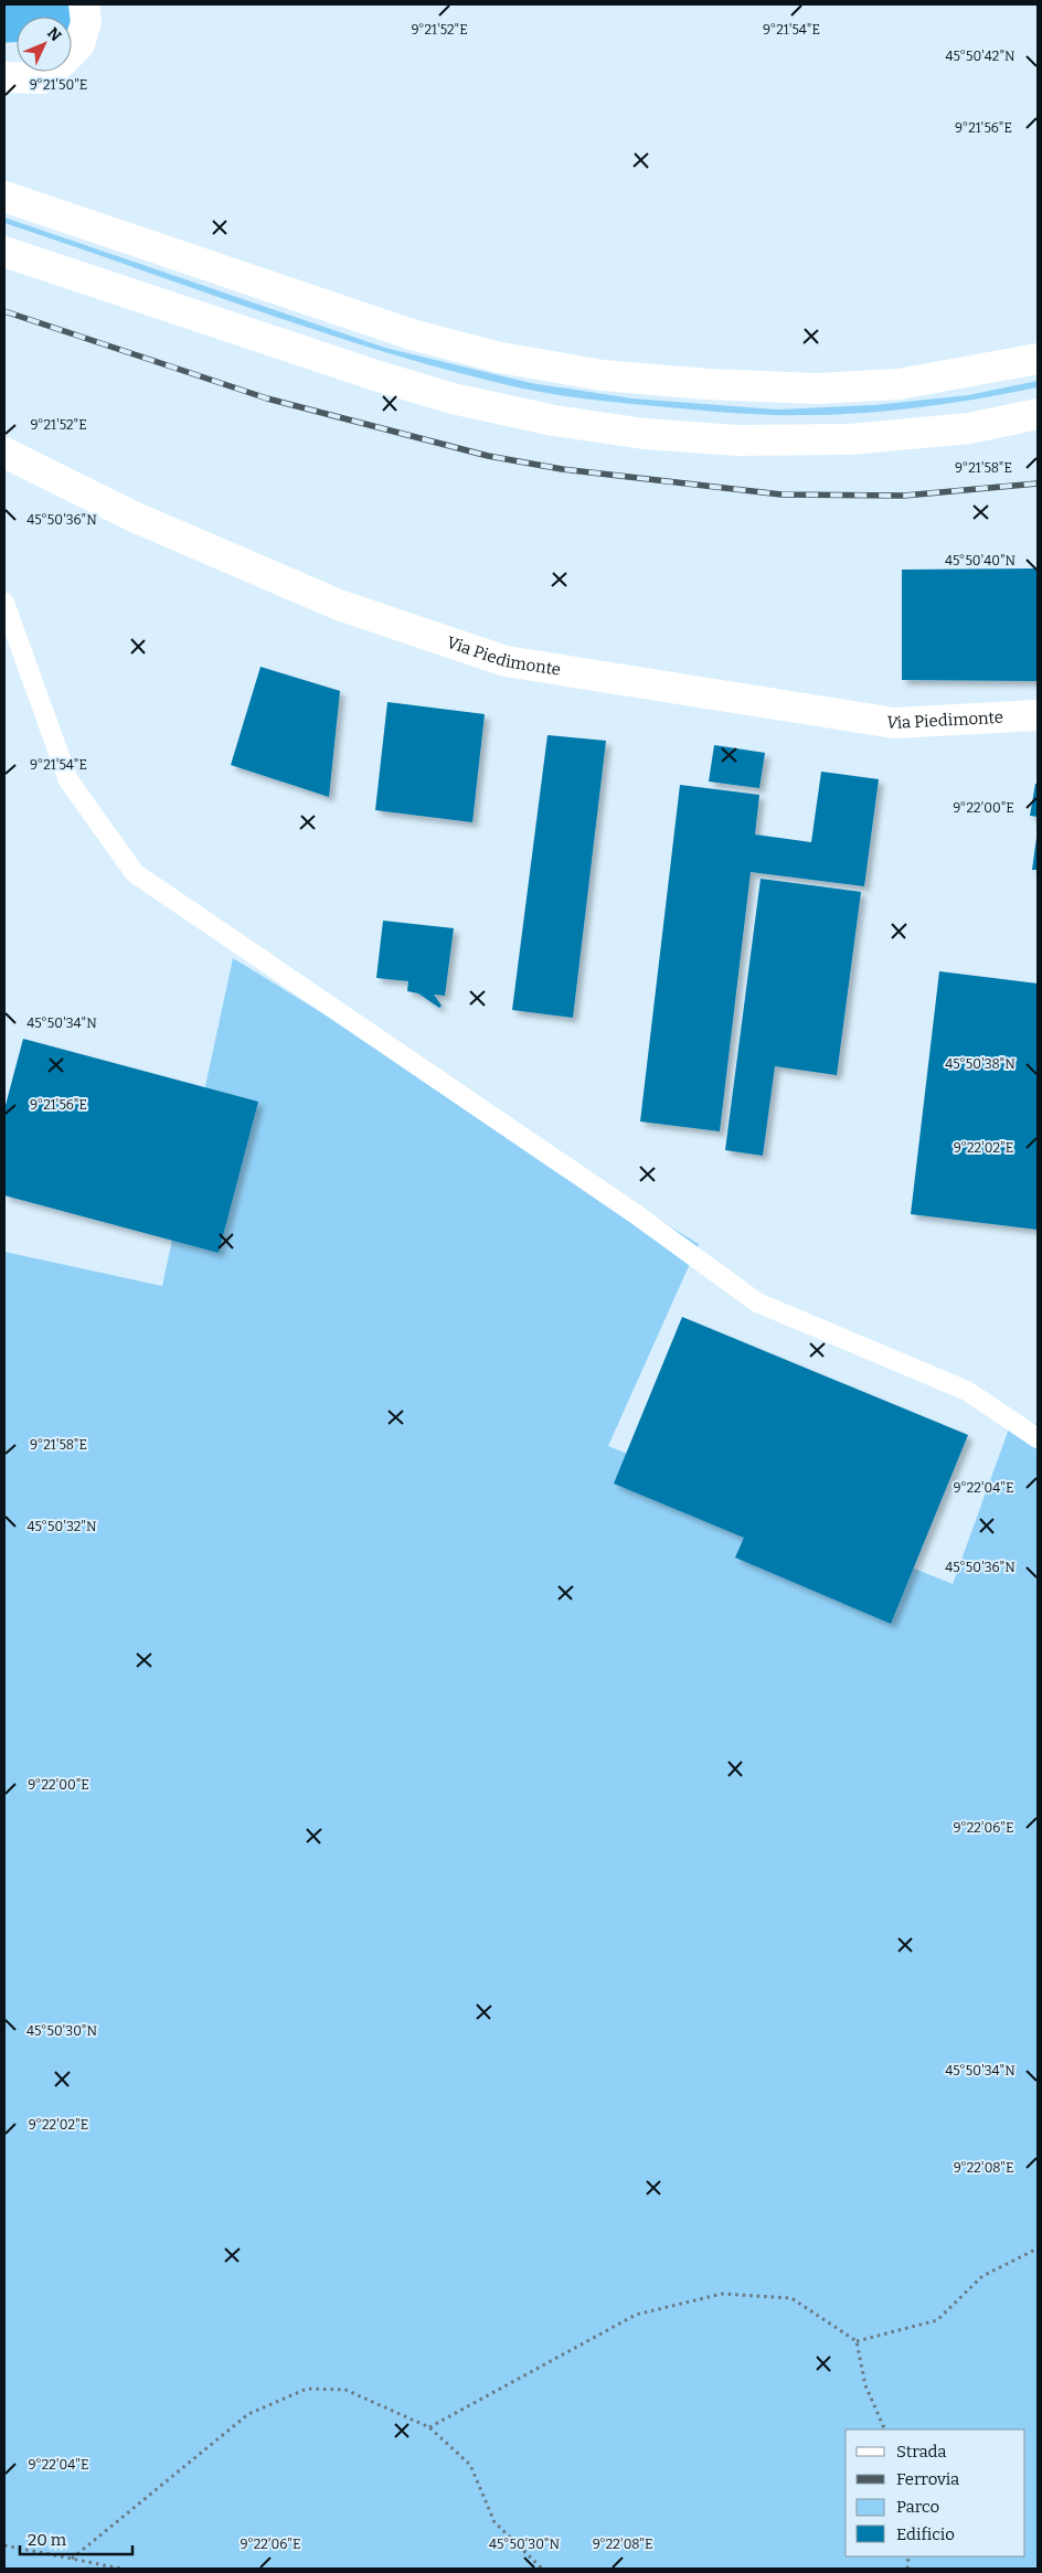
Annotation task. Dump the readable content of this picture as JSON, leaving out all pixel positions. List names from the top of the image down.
{
  "streets": {
    "main road": ["Via Piedimonte"]
  },
  "legend": [
    "Strada",
    "Ferrovia",
    "Parco",
    "Edificio"
  ],
  "scale_bar": "20 m",
  "north": "top right",
  "coordinates": [
    "9°21'52\"E",
    "9°21'54\"E",
    "45°50'42\"N",
    "9°21'50\"E",
    "9°21'56\"E",
    "9°21'58\"E",
    "45°50'36\"N",
    "45°50'40\"N",
    "9°22'00\"E",
    "45°50'34\"N",
    "45°50'38\"N",
    "9°22'02\"E",
    "9°22'04\"E",
    "45°50'32\"N",
    "9°22'06\"E",
    "45°50'30\"N",
    "9°22'08\"E"
  ]
}
